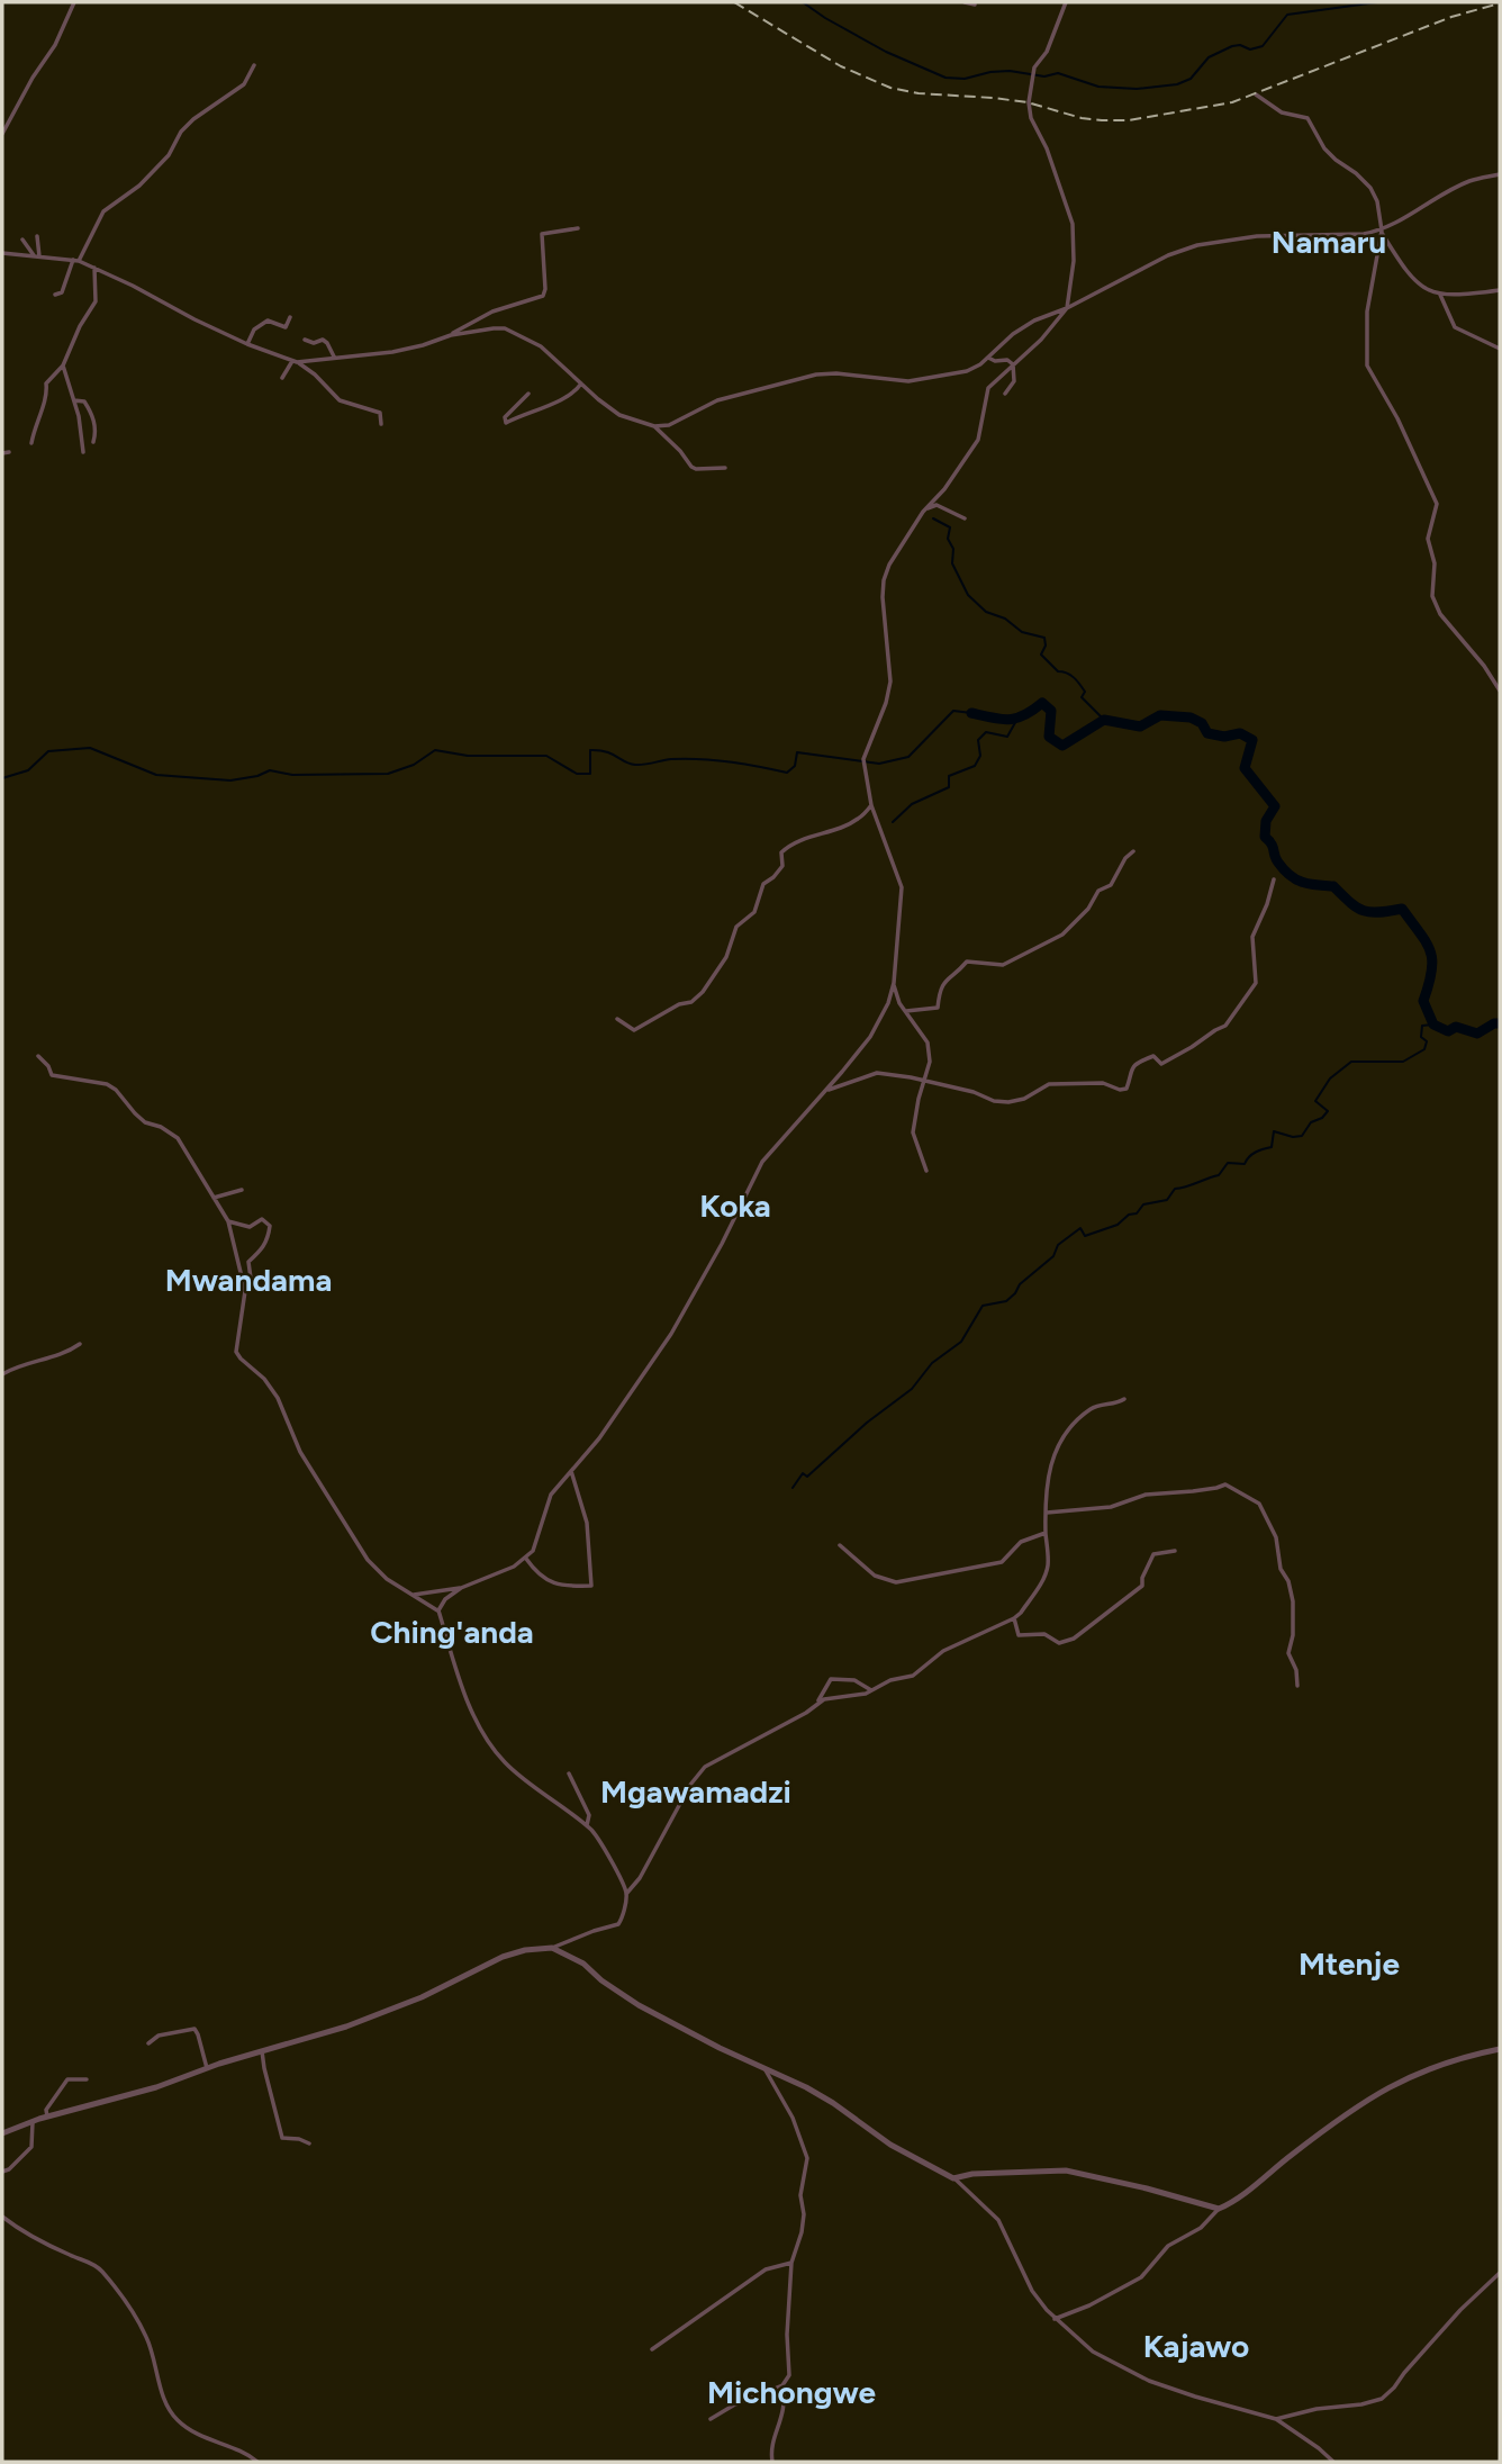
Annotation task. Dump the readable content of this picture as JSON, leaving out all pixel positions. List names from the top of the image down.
{
  "districts": [
    "Namaru",
    "Koka",
    "Mwandama",
    "Ching'anda",
    "Mgawamadzi",
    "Mtenje",
    "Kajawo",
    "Michongwe"
  ]
}
